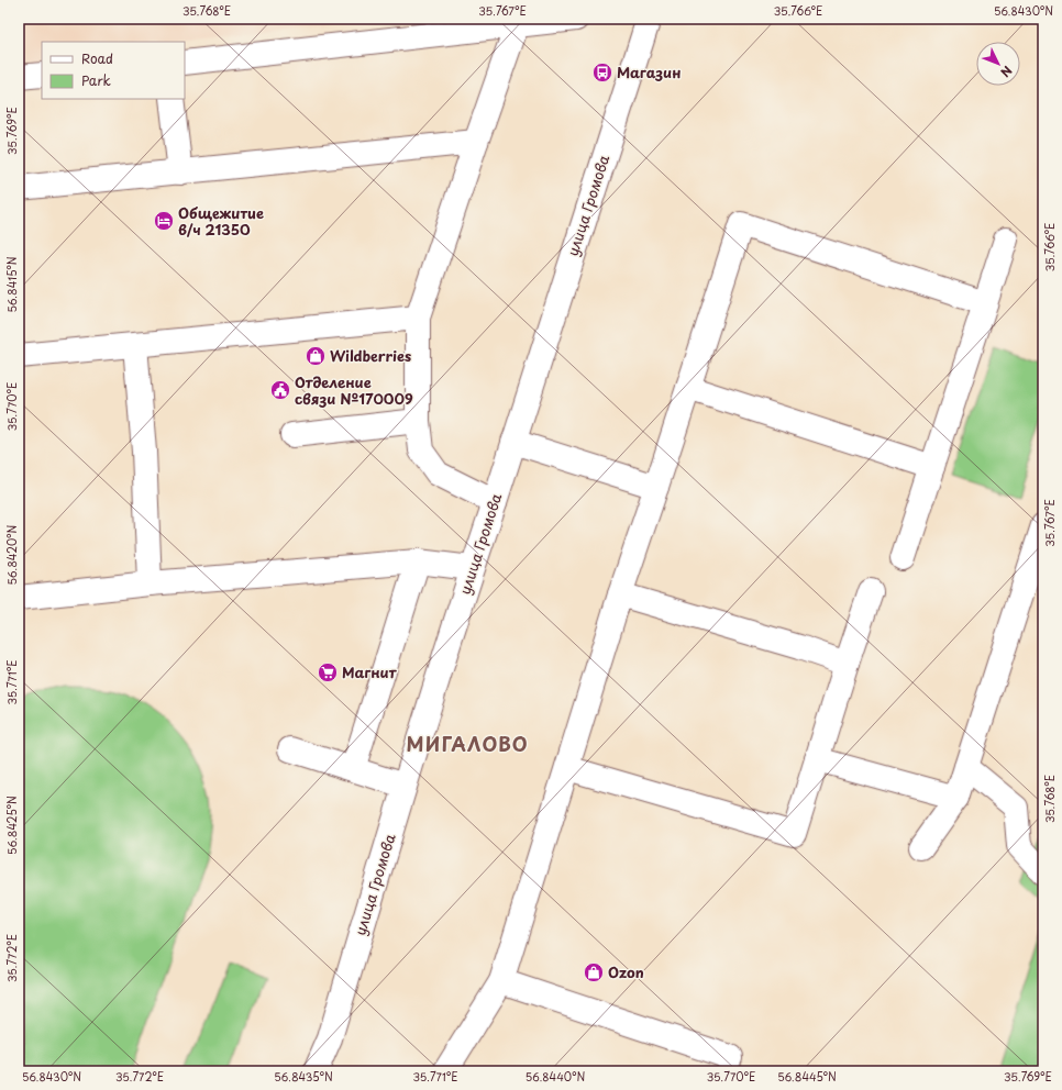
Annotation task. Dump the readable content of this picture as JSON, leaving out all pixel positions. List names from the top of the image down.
{
  "streets": {
    "street": ["улица Громова"]
  },
  "districts": ["МИГАЛОВО"],
  "places": {
    "bus stop": ["Магазин"],
    "hotel": ["Общежитие в/ч 21350"],
    "shop": ["Wildberries", "Ozon"],
    "public building": ["Отделение связи №170009"],
    "supermarket": ["Магнит"]
  },
  "legend": ["Road", "Park"],
  "north": "bottom right",
  "coordinates": [
    "35.768°E",
    "35.767°E",
    "35.766°E",
    "56.8430°N",
    "35.769°E",
    "56.8415°N",
    "35.770°E",
    "56.8420°N",
    "35.771°E",
    "56.8425°N",
    "35.772°E",
    "56.8435°N",
    "56.8440°N",
    "56.8445°N"
  ]
}
